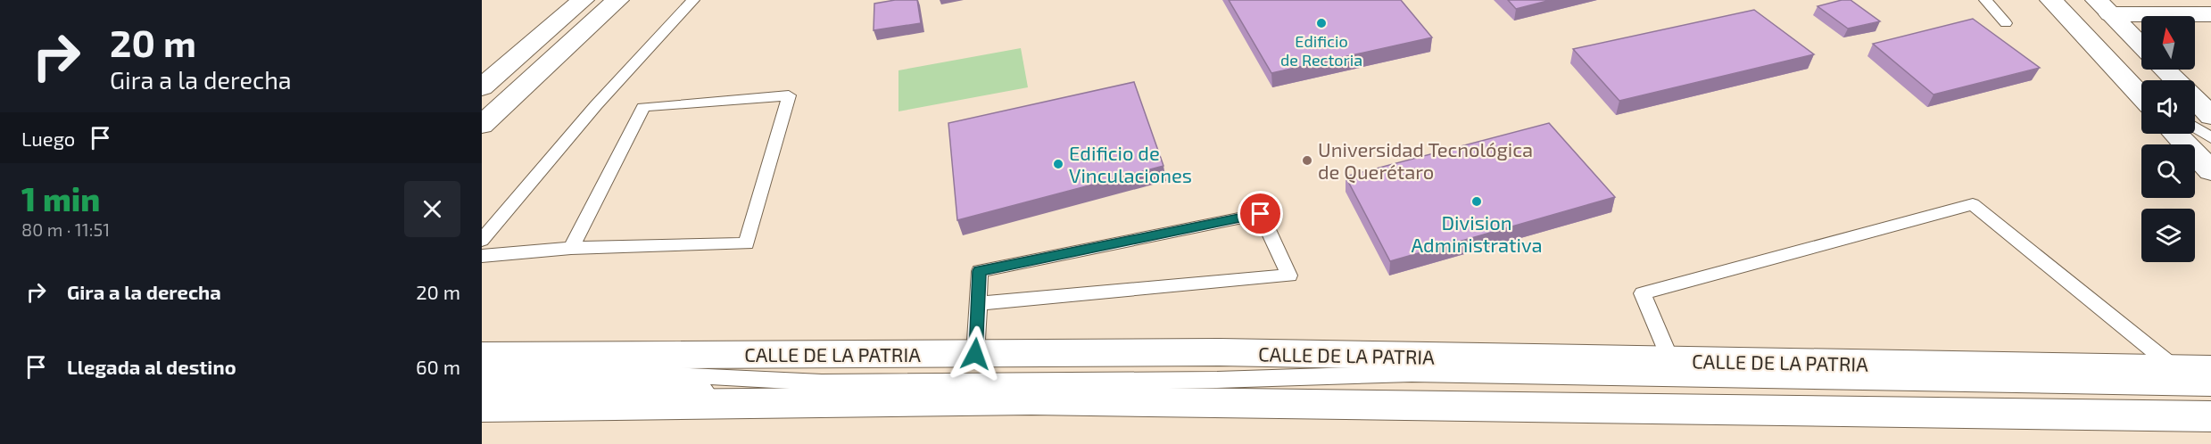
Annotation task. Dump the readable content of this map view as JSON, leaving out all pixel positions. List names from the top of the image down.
{
  "streets": {
    "street": ["CALLE DE LA PATRIA"]
  },
  "places": [
    "Edificio de Rectoria",
    "Universidad Tecnológica de Querétaro",
    "Edificio de Vinculaciones",
    "Division Administrativa"
  ],
  "north": "top",
  "page": {
    "turn": ["20 m", "Gira a la derecha"],
    "then": "Luego",
    "heading": ["1 min", "80 m · 11:51"],
    "list": [
      {
        "name": "Gira a la derecha",
        "value": "20 m"
      },
      {
        "name": "Llegada al destino",
        "value": "60 m"
      }
    ]
  }
}
